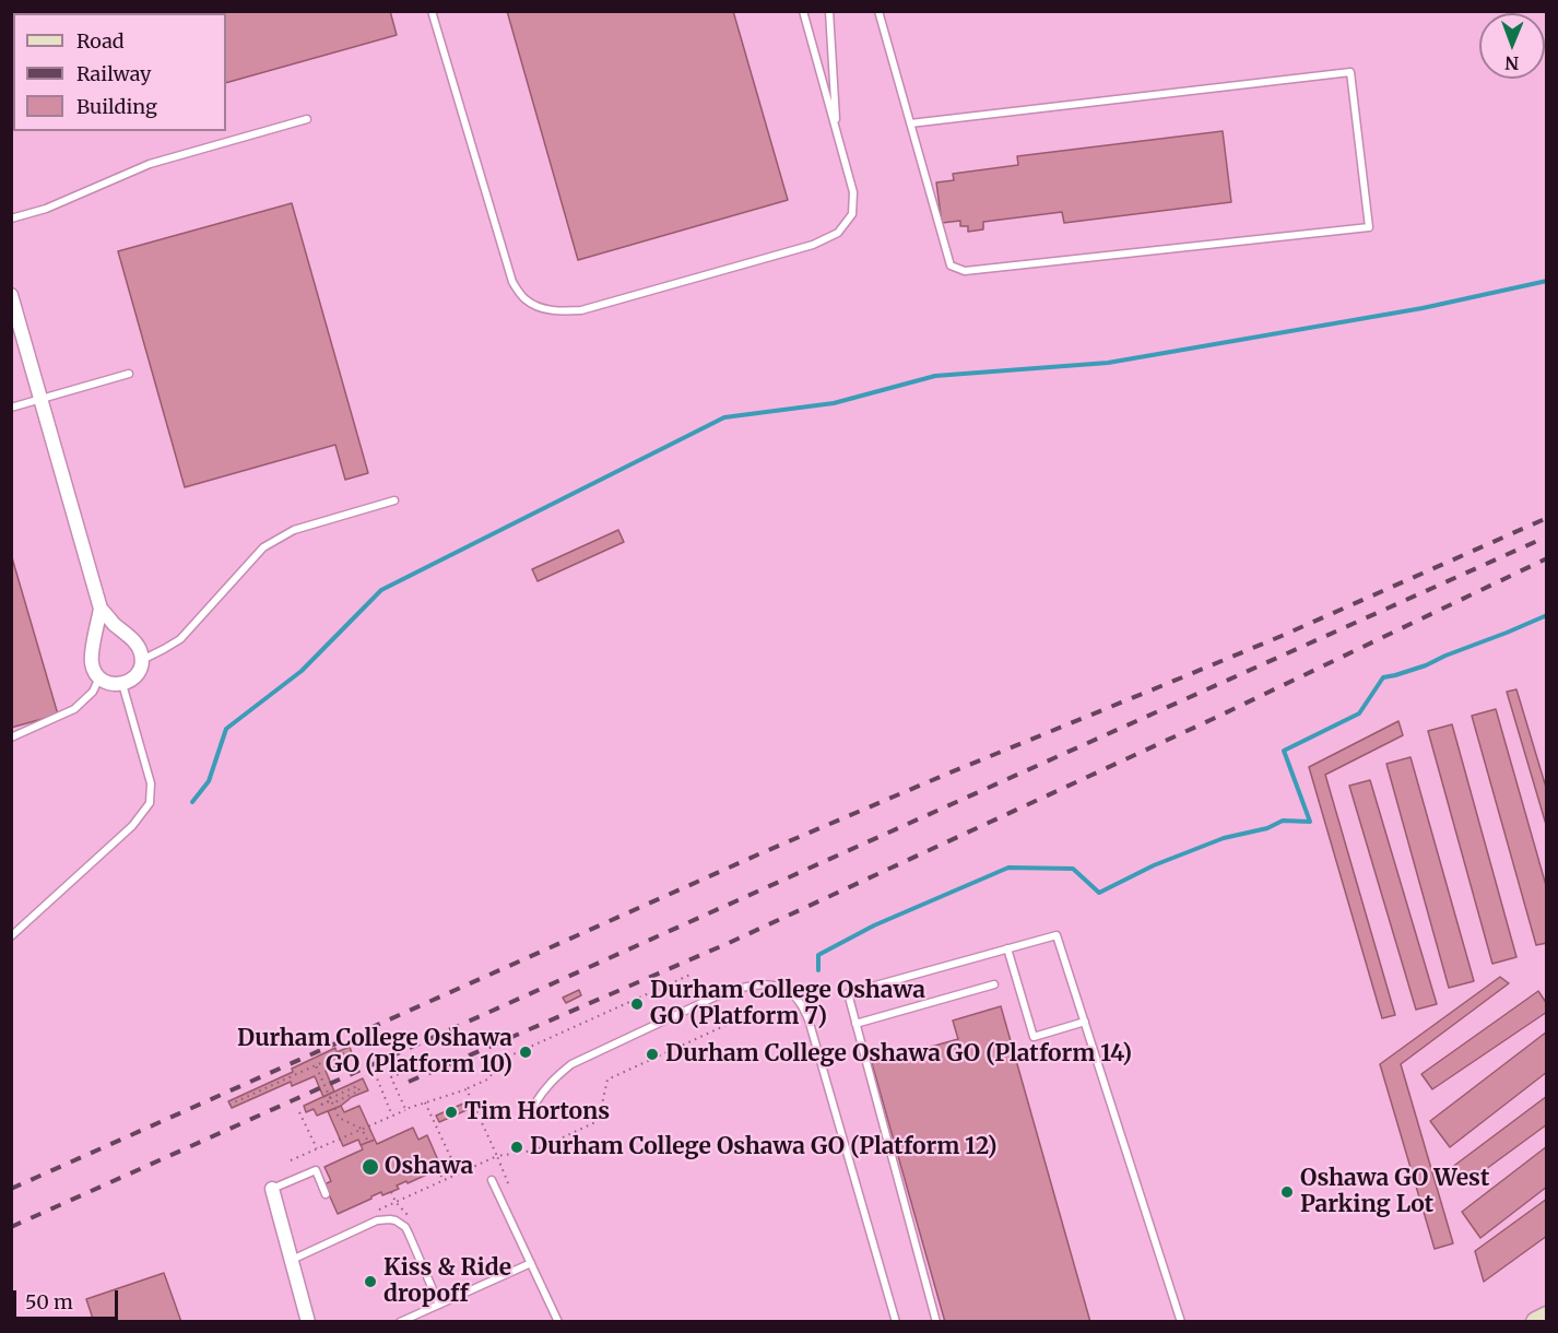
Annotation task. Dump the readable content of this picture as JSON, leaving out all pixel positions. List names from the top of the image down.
{
  "places": [
    "Durham College Oshawa GO (Platform 7)",
    "Durham College Oshawa GO (Platform 10)",
    "Durham College Oshawa GO (Platform 14)",
    "Tim Hortons",
    "Durham College Oshawa GO (Platform 12)",
    "Oshawa",
    "Oshawa GO West Parking Lot",
    "Kiss & Ride dropoff"
  ],
  "legend": ["Road", "Railway", "Building"],
  "scale_bar": "50 m",
  "north": "bottom"
}
